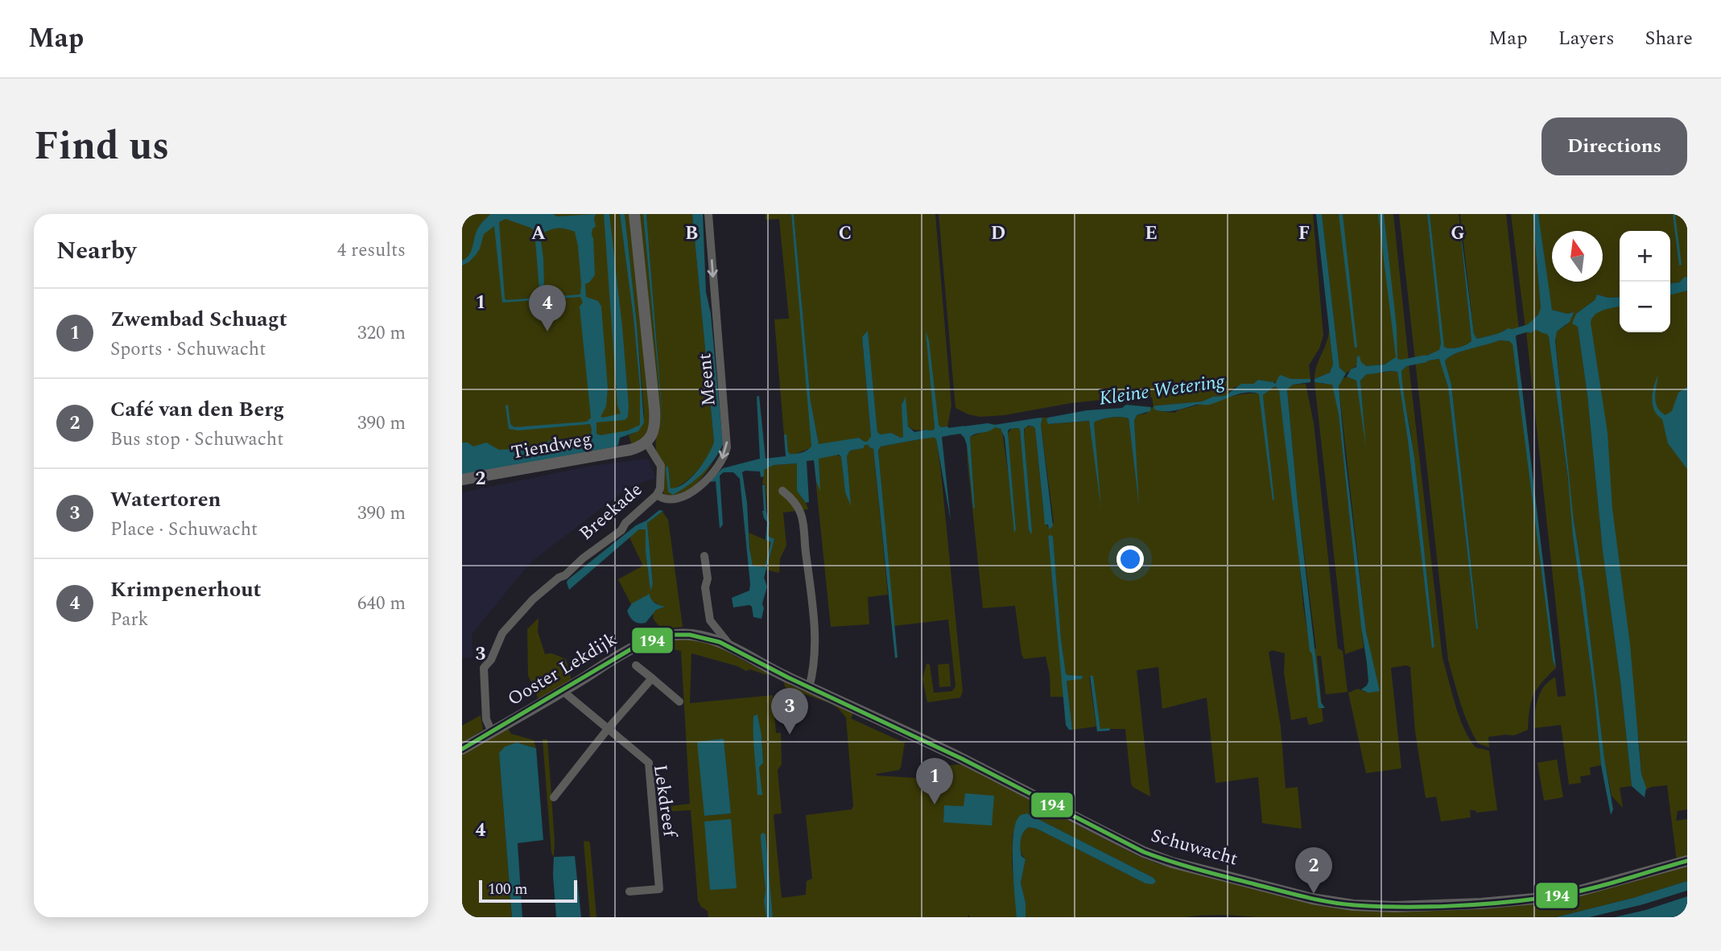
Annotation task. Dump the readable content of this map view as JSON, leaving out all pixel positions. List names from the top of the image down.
{
  "streets": {
    "street": [
      "Meent",
      "Tiendweg",
      "Breekade",
      "Ooster Lekdijk",
      "Lekdreef",
      "Schuwacht"
    ]
  },
  "crossings": [
    ["Meent", "Breekade"],
    ["Tiendweg", "Breekade"],
    ["Breekade", "Ooster Lekdijk"],
    ["Ooster Lekdijk", "Lekdreef"],
    ["Ooster Lekdijk", "Schuwacht"]
  ],
  "one_way": ["Meent"],
  "water": ["Kleine Wetering"],
  "lines": ["transit line 194"],
  "scale_bar": "100 m",
  "north": "top",
  "page": {
    "header": "Map",
    "nav": ["Map", "Layers", "Share"],
    "title": "Find us",
    "buttons": "Directions",
    "heading": ["Nearby", "4 results"],
    "map_buttons": ["+", "−"],
    "pins": [
      "4",
      "3",
      "1",
      "2"
    ],
    "list": [
      {
        "mark": "1",
        "name": "Zwembad Schuagt",
        "note": "Sports · Schuwacht",
        "value": "320 m"
      },
      {
        "mark": "2",
        "name": "Café van den Berg",
        "note": "Bus stop · Schuwacht",
        "value": "390 m"
      },
      {
        "mark": "3",
        "name": "Watertoren",
        "note": "Place · Schuwacht",
        "value": "390 m"
      },
      {
        "mark": "4",
        "name": "Krimpenerhout",
        "note": "Park",
        "value": "640 m"
      }
    ],
    "scale": "100 m"
  },
  "grid": {
    "columns": [
      "A",
      "B",
      "C",
      "D",
      "E",
      "F",
      "G"
    ],
    "rows": [
      "1",
      "2",
      "3",
      "4"
    ]
  }
}
